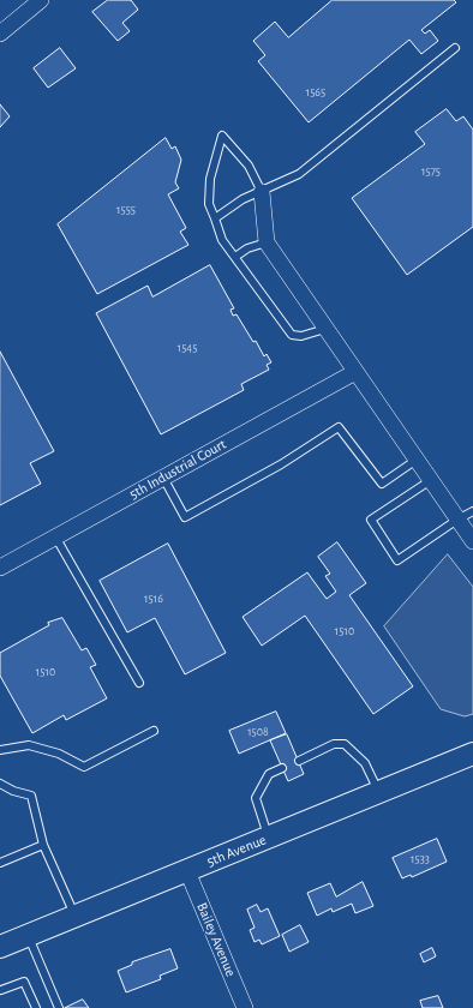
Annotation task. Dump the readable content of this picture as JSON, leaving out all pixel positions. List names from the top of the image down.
{
  "streets": {
    "main road": ["5th Avenue"],
    "street": ["5th Industrial Court", "Bailey Avenue"]
  },
  "crossings": [
    ["5th Avenue", "Bailey Avenue"]
  ],
  "house_numbers": [
    "1565",
    "1575",
    "1555",
    "1545",
    "1516",
    "1510",
    "1510",
    "1508",
    "1533"
  ]
}
